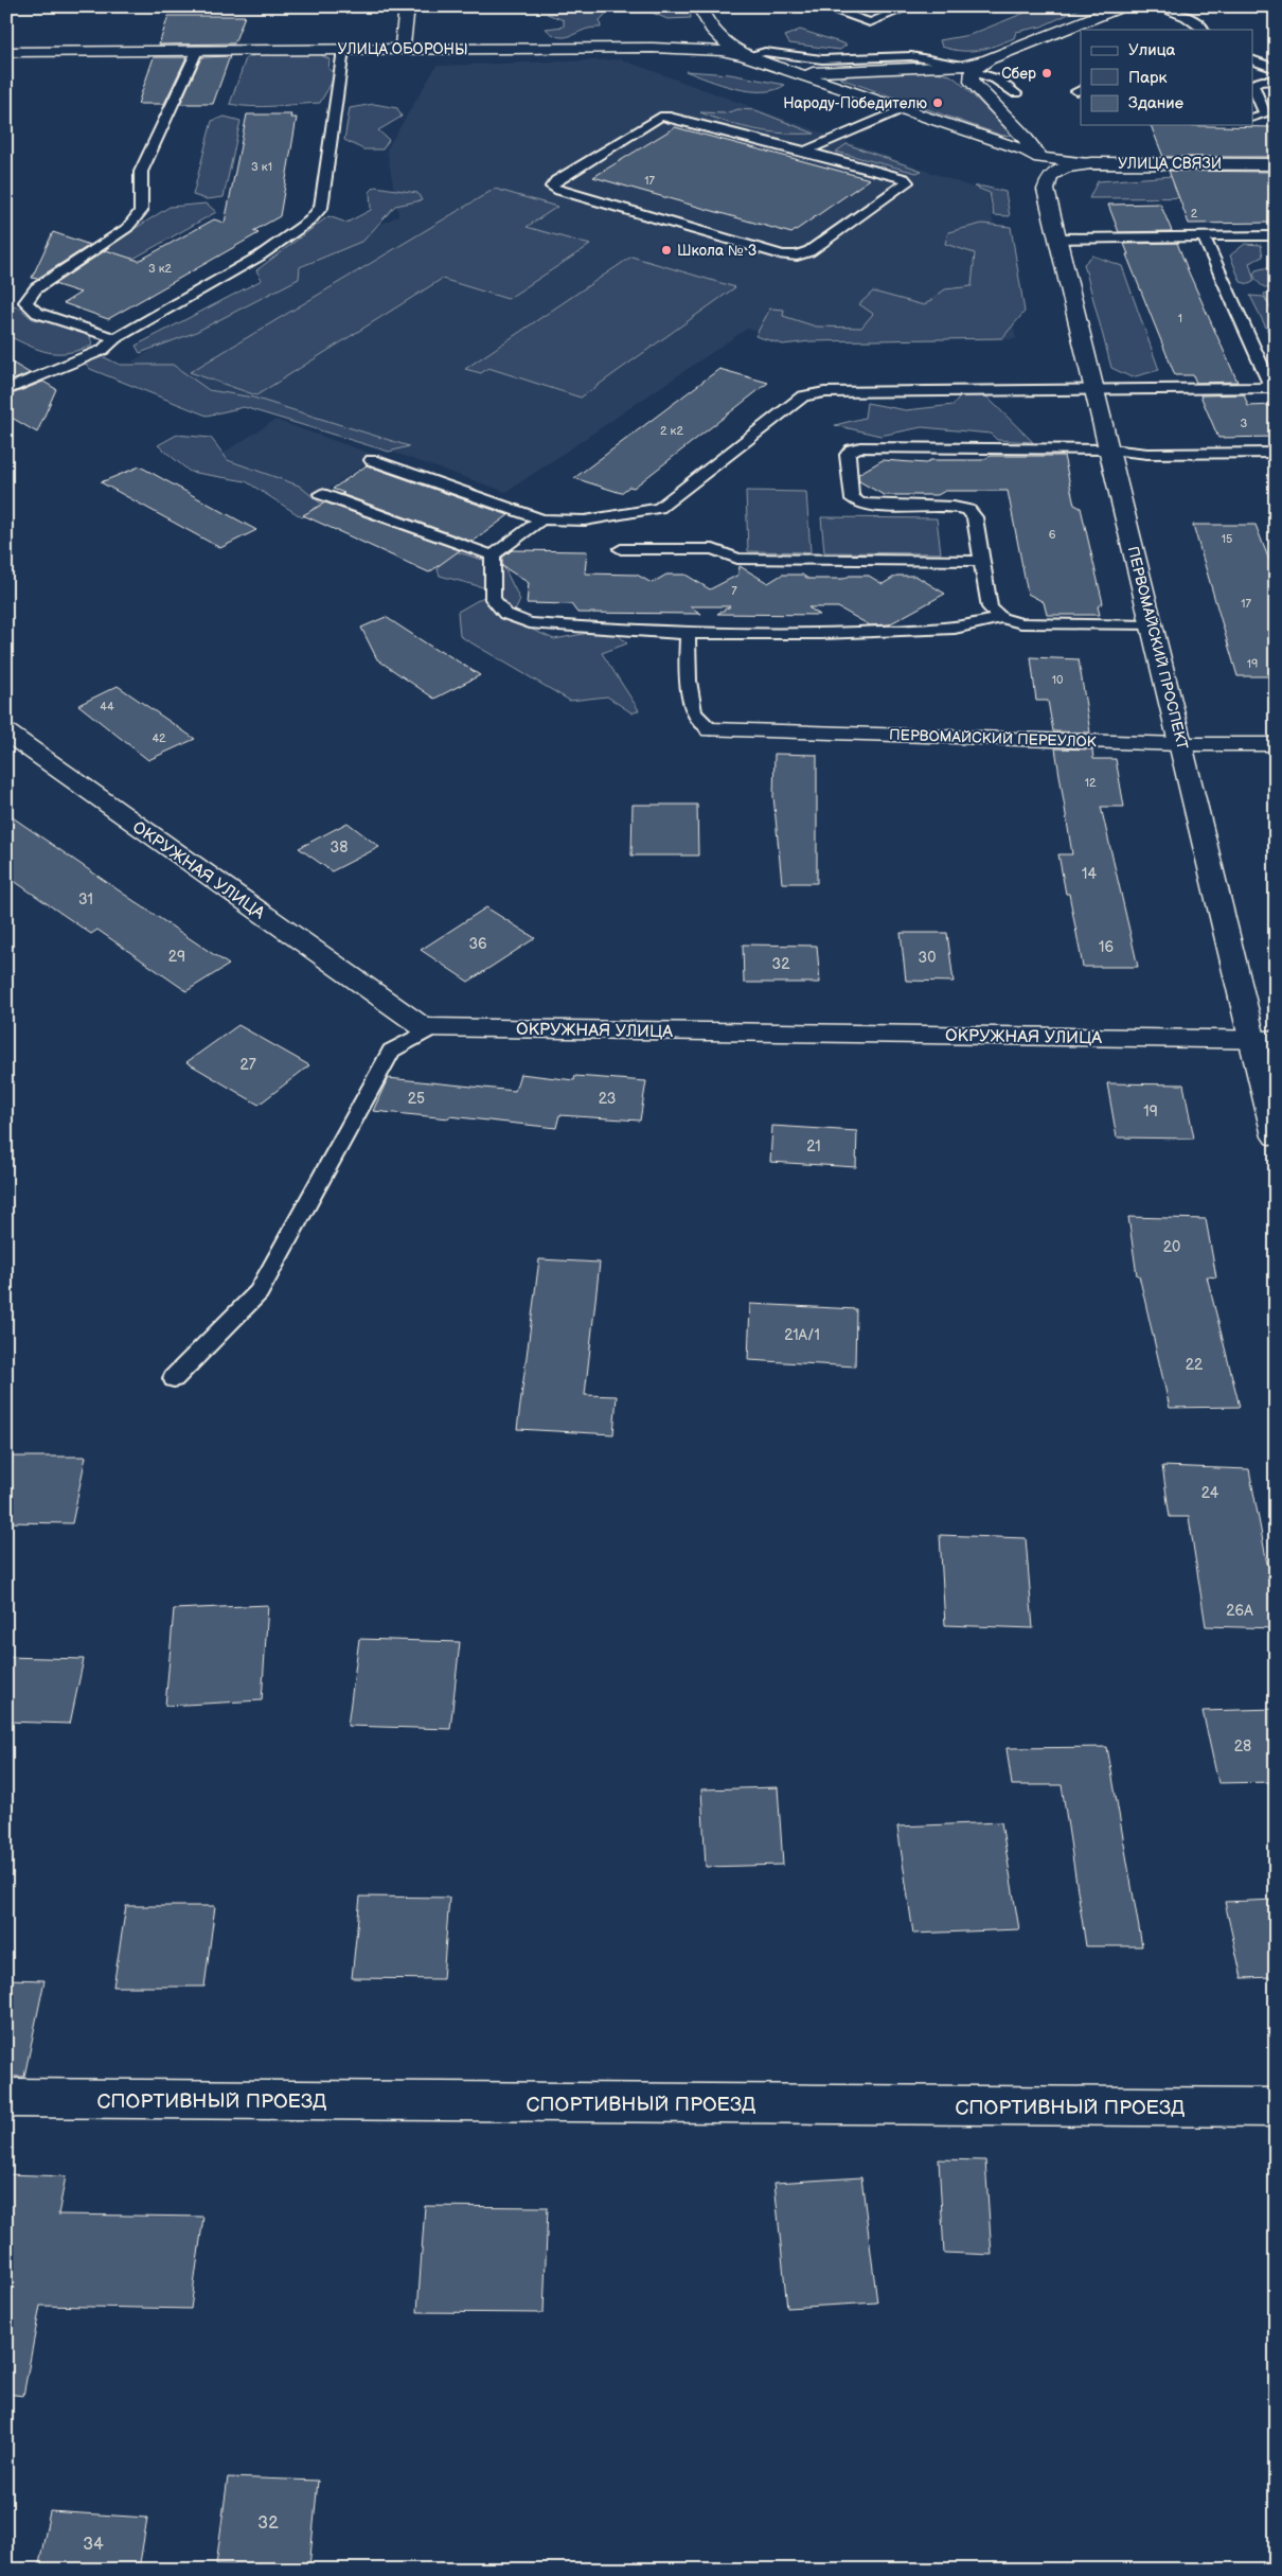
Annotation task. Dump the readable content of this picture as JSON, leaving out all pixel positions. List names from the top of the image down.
{
  "streets": {
    "street": [
      "УЛИЦА ОБОРОНЫ",
      "УЛИЦА СВЯЗИ",
      "ПЕРВОМАЙСКИЙ ПРОСПЕКТ",
      "ПЕРВОМАЙСКИЙ ПЕРЕУЛОК",
      "ОКРУЖНАЯ УЛИЦА",
      "СПОРТИВНЫЙ ПРОЕЗД"
    ]
  },
  "crossings": [
    ["УЛИЦА ОБОРОНЫ", "УЛИЦА СВЯЗИ"],
    ["УЛИЦА СВЯЗИ", "ПЕРВОМАЙСКИЙ ПРОСПЕКТ"],
    ["ПЕРВОМАЙСКИЙ ПРОСПЕКТ", "ПЕРВОМАЙСКИЙ ПЕРЕУЛОК"],
    ["ПЕРВОМАЙСКИЙ ПРОСПЕКТ", "ОКРУЖНАЯ УЛИЦА"]
  ],
  "places": ["Сбер", "Народу-Победителю", "Школа № 3"],
  "house_numbers": [
    "3 к1",
    "17",
    "2",
    "3 к2",
    "1",
    "3",
    "2 к2",
    "6",
    "15",
    "7",
    "17",
    "19",
    "10",
    "44",
    "42",
    "12",
    "38",
    "14",
    "31",
    "36",
    "16",
    "29",
    "30",
    "32",
    "27",
    "25",
    "23",
    "19",
    "21",
    "20",
    "21А/1",
    "22",
    "24",
    "26А",
    "28",
    "32",
    "34"
  ],
  "legend": ["Улица", "Парк", "Здание"]
}
